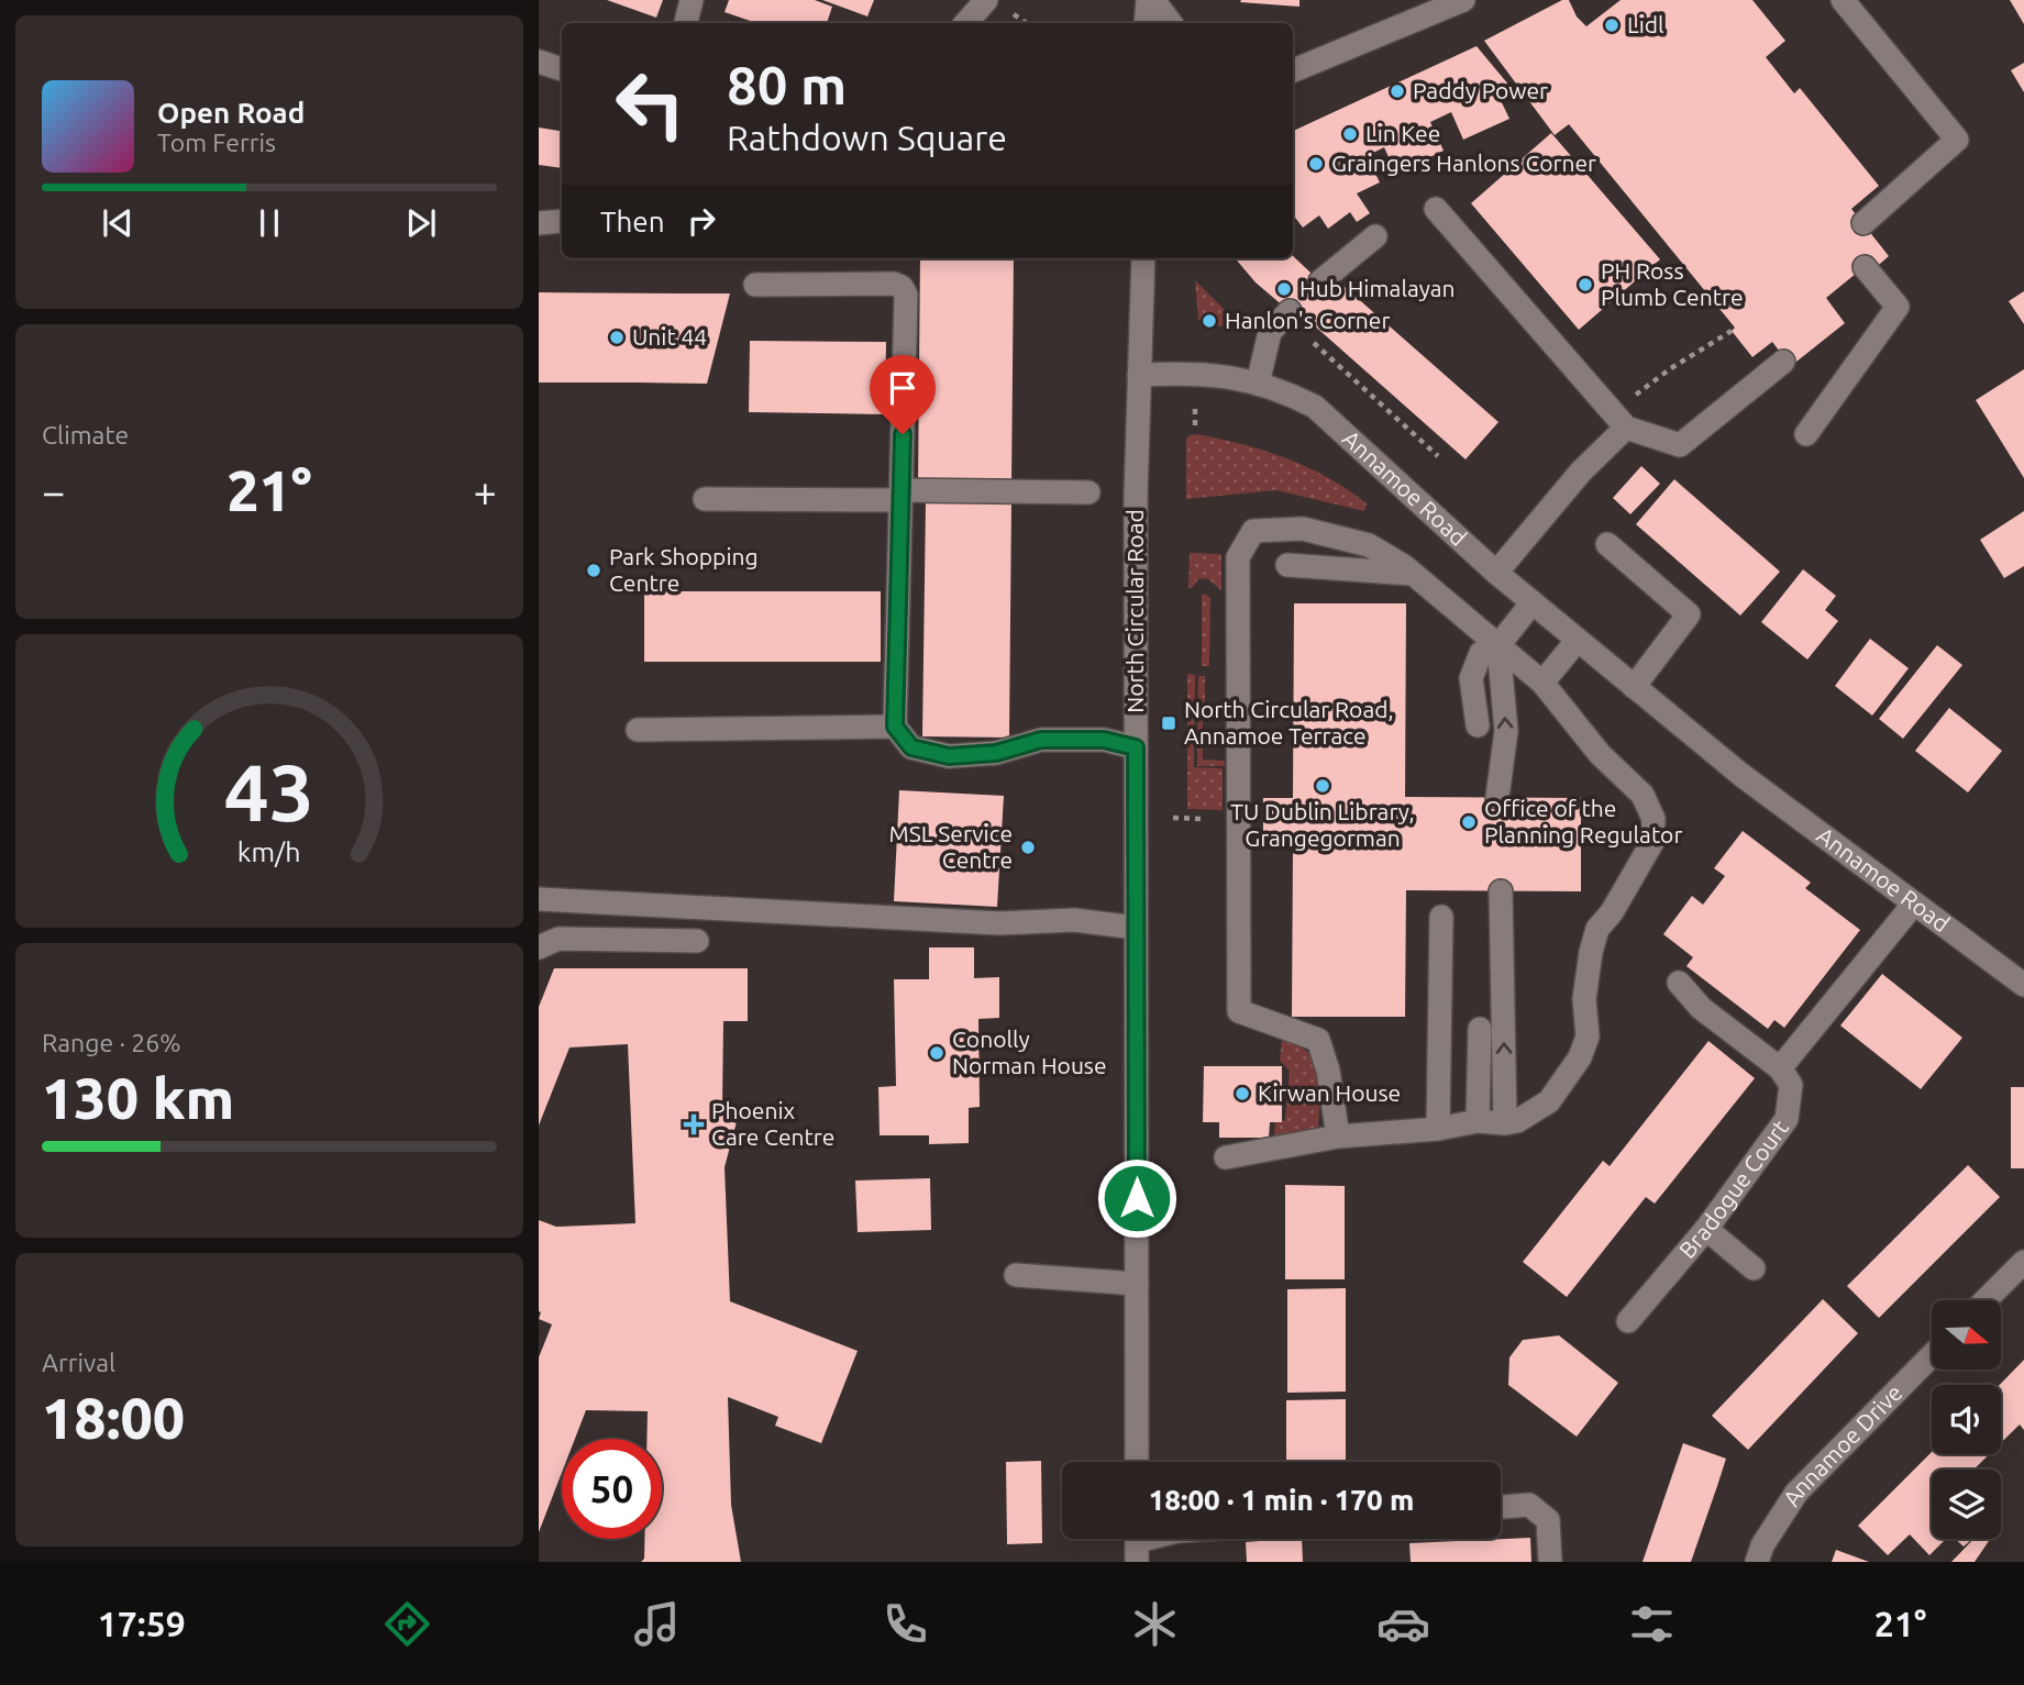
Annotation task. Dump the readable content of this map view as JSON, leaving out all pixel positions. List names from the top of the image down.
{
  "streets": {
    "street": [
      "Annamoe Road",
      "North Circular Road",
      "Bradogue Court",
      "Annamoe Drive"
    ]
  },
  "crossings": [
    ["Annamoe Road", "North Circular Road"]
  ],
  "places": {
    "other": [
      "Lidl",
      "Paddy Power",
      "Lin Kee",
      "Graingers Hanlons Corner",
      "PH Ross Plumb Centre",
      "Hub Himalayan",
      "Hanlon's Corner",
      "Unit 44",
      "Park Shopping Centre",
      "TU Dublin Library, Grangegorman",
      "Office of the Planning Regulator",
      "MSL Service Centre",
      "Conolly Norman House",
      "Kirwan House"
    ],
    "transit": ["North Circular Road, Annamoe Terrace"],
    "health": ["Phoenix Care Centre"]
  },
  "north": "right",
  "page": {
    "turn": ["80 m", "Rathdown Square"],
    "song": ["Open Road", "Tom Ferris"],
    "then": "Then",
    "tile": [
      "Climate",
      ["Range · 26%", "130 km"],
      ["Arrival", "18:00"]
    ],
    "heat": ["−", "21°", "+"],
    "limit": "50",
    "trip": "18:00 · 1 min · 170 m",
    "tabs": ["17:59", "21°"],
    "gauge": ["43", "km/h"]
  }
}
